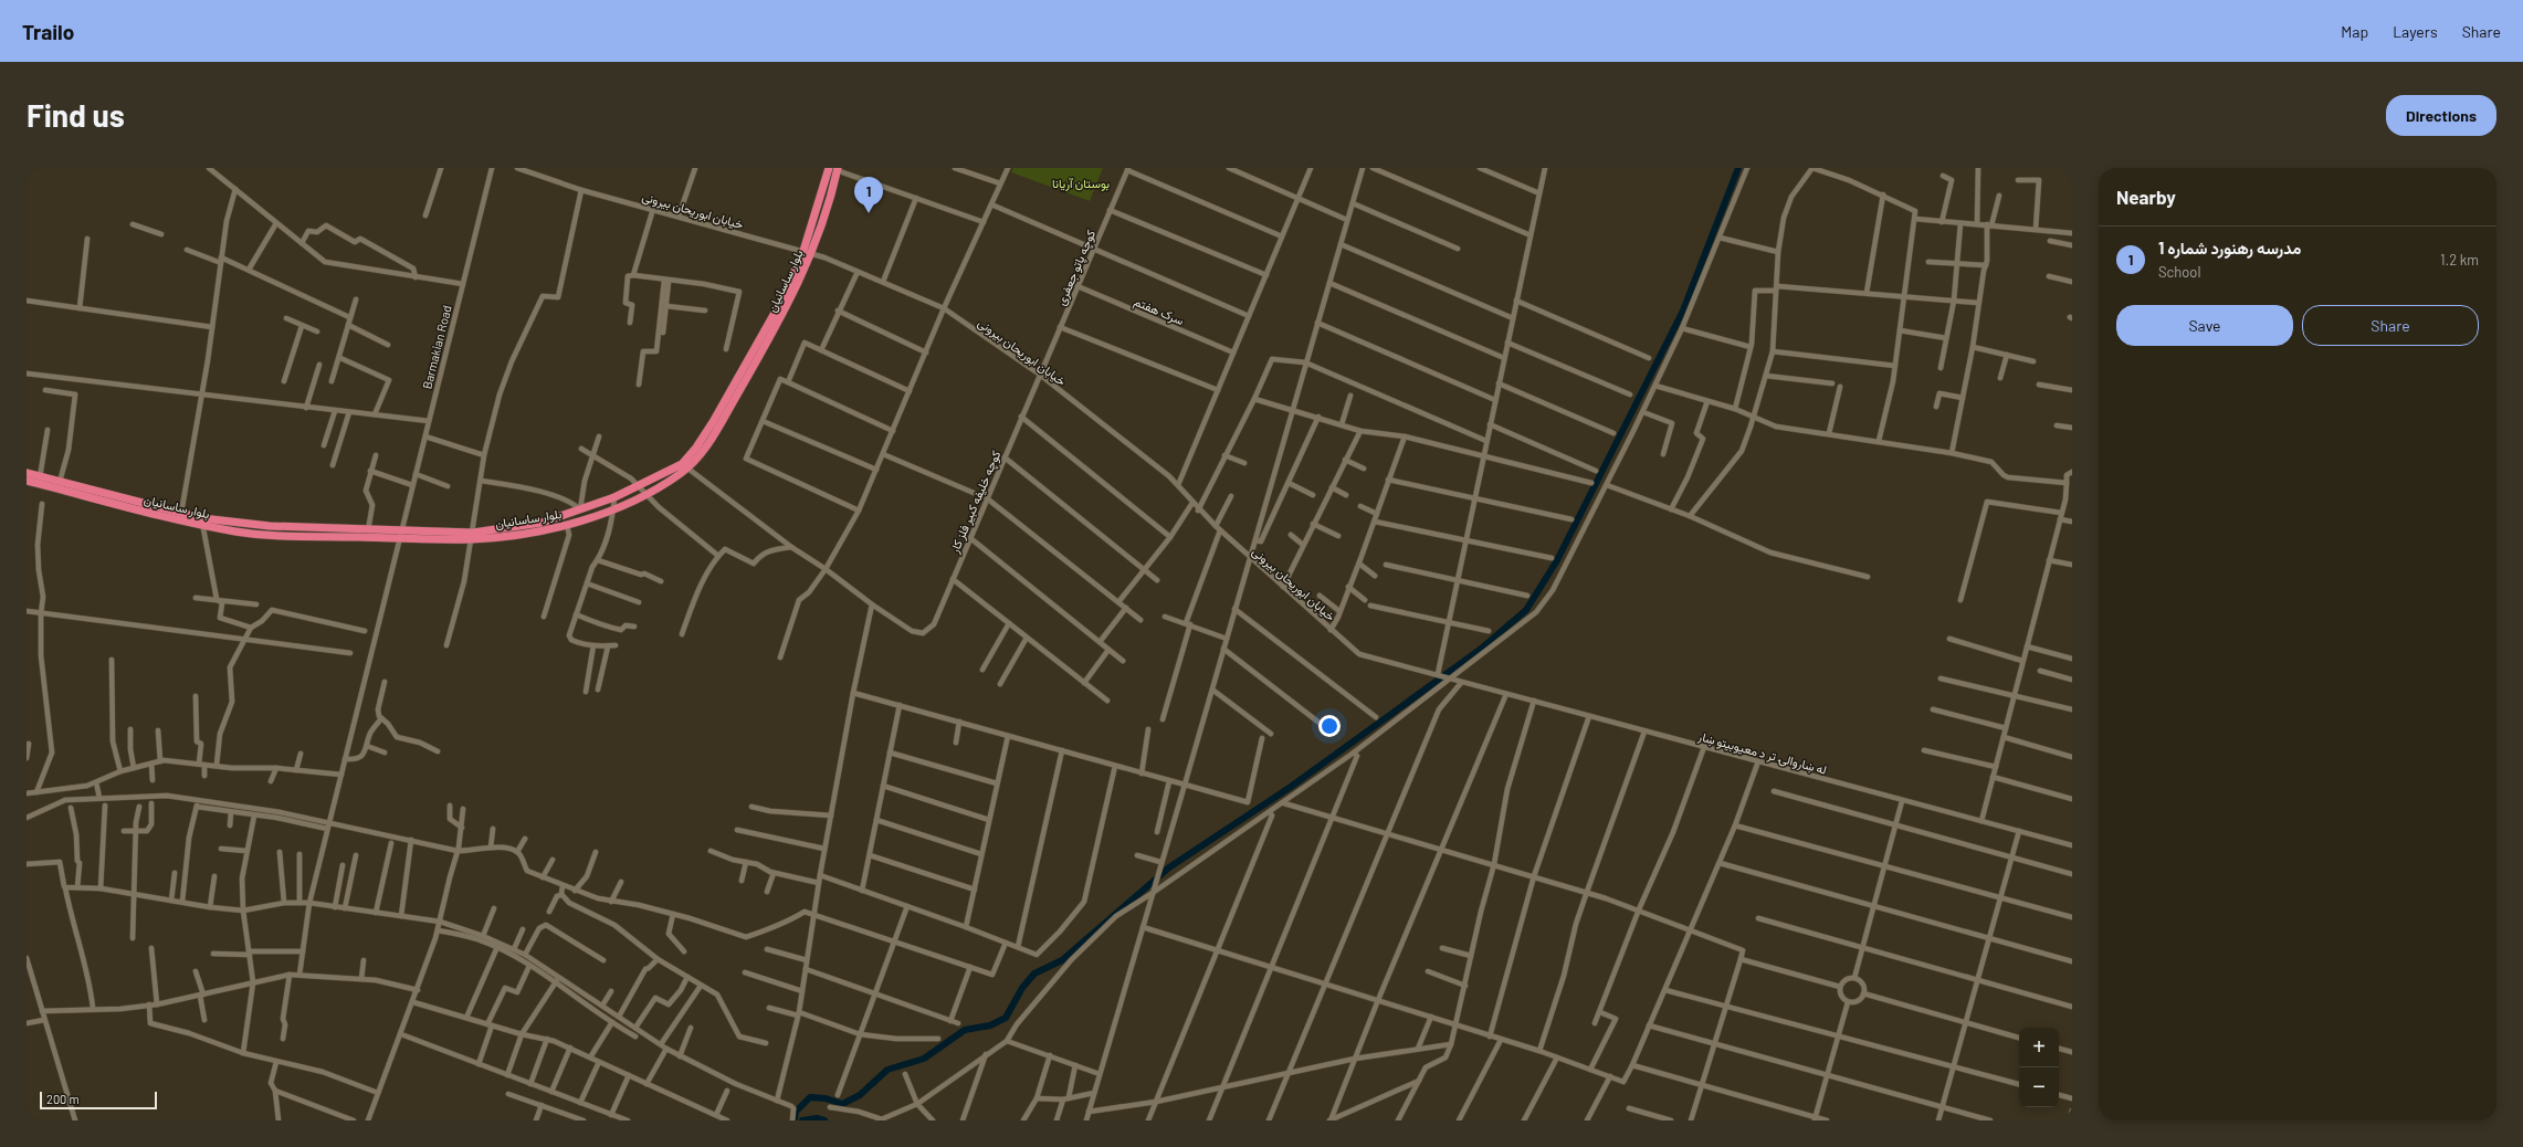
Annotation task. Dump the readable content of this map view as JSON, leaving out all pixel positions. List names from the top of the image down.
{
  "streets": {
    "highway": ["بلوار ساسانیان"],
    "street": [
      "خیابان ابوریحان بیرونی",
      "کوچه پاتو جعفری",
      "سرک هفتم",
      "Barmakian Road",
      "کوچه خلیفه کبیر فلز کار",
      "له ښاروالۍ تر د معیوبیتو ښار"
    ]
  },
  "crossings": [
    ["خیابان ابوریحان بیرونی", "کوچه پاتو جعفری"],
    ["خیابان ابوریحان بیرونی", "بلوار ساسانیان"],
    ["خیابان ابوریحان بیرونی", "کوچه خلیفه کبیر فلز کار"],
    ["خیابان ابوریحان بیرونی", "له ښاروالۍ تر د معیوبیتو ښار"],
    ["کوچه پاتو جعفری", "سرک هفتم"],
    ["کوچه پاتو جعفری", "کوچه خلیفه کبیر فلز کار"],
    ["بلوار ساسانیان", "Barmakian Road"]
  ],
  "parks": ["بوستان آریانا"],
  "scale_bar": "200 m",
  "page": {
    "header": "Trailo",
    "nav": ["Map", "Layers", "Share"],
    "buttons": [
      "Directions",
      ["Save", "Share"]
    ],
    "title": "Find us",
    "heading": "Nearby",
    "pins": "1",
    "list": [
      {
        "mark": "1",
        "name": "مدرسه رهنورد شماره 1",
        "note": "School",
        "value": "1.2 km"
      }
    ],
    "map_buttons": ["+", "−"],
    "scale": "200 m"
  }
}
